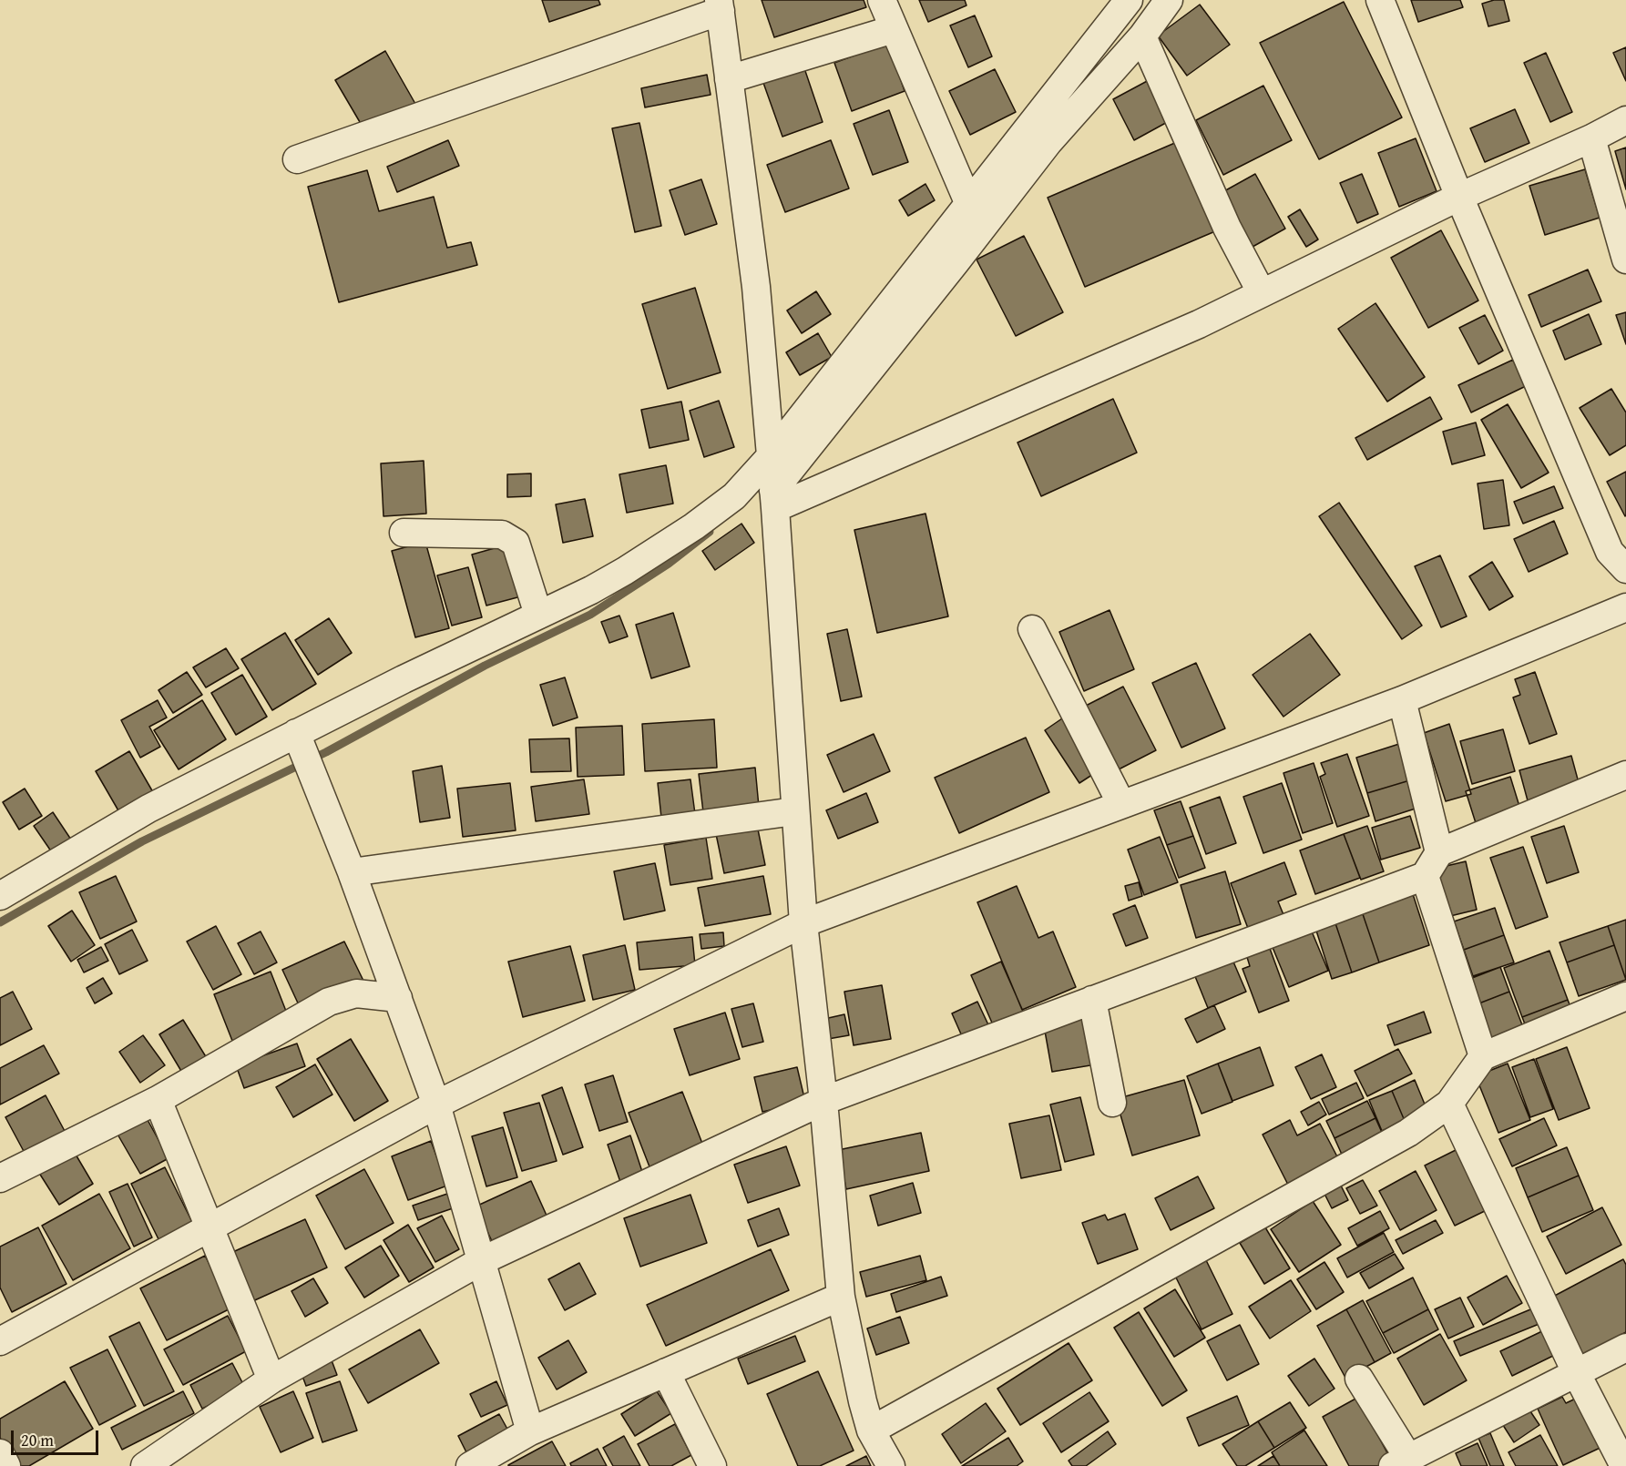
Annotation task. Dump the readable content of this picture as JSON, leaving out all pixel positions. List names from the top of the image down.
{
  "scale_bar": "20 m"
}
